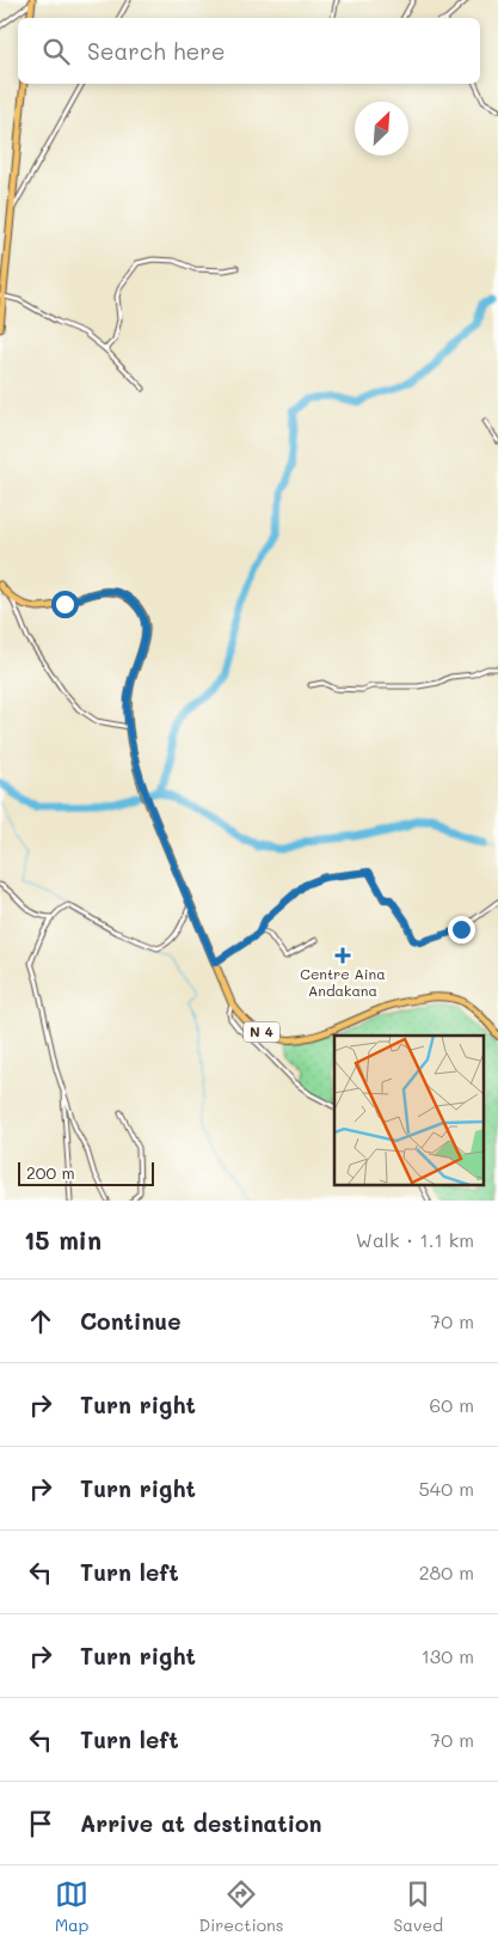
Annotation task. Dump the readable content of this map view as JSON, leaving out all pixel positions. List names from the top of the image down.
{
  "streets": {
    "main road": ["N 4"]
  },
  "places": {
    "health": ["Centre Aina Andakana"]
  },
  "scale_bar": "200 m",
  "north": "top right",
  "page": {
    "search": "Search here",
    "scale": "200 m",
    "heading": ["15 min", "Walk · 1.1 km"],
    "list": [
      ["Continue", "70 m"],
      ["Turn right", "60 m"],
      ["Turn right", "540 m"],
      ["Turn left", "280 m"],
      ["Turn right", "130 m"],
      ["Turn left", "70 m"],
      "Arrive at destination"
    ],
    "nav": ["Map", "Directions", "Saved"]
  }
}
